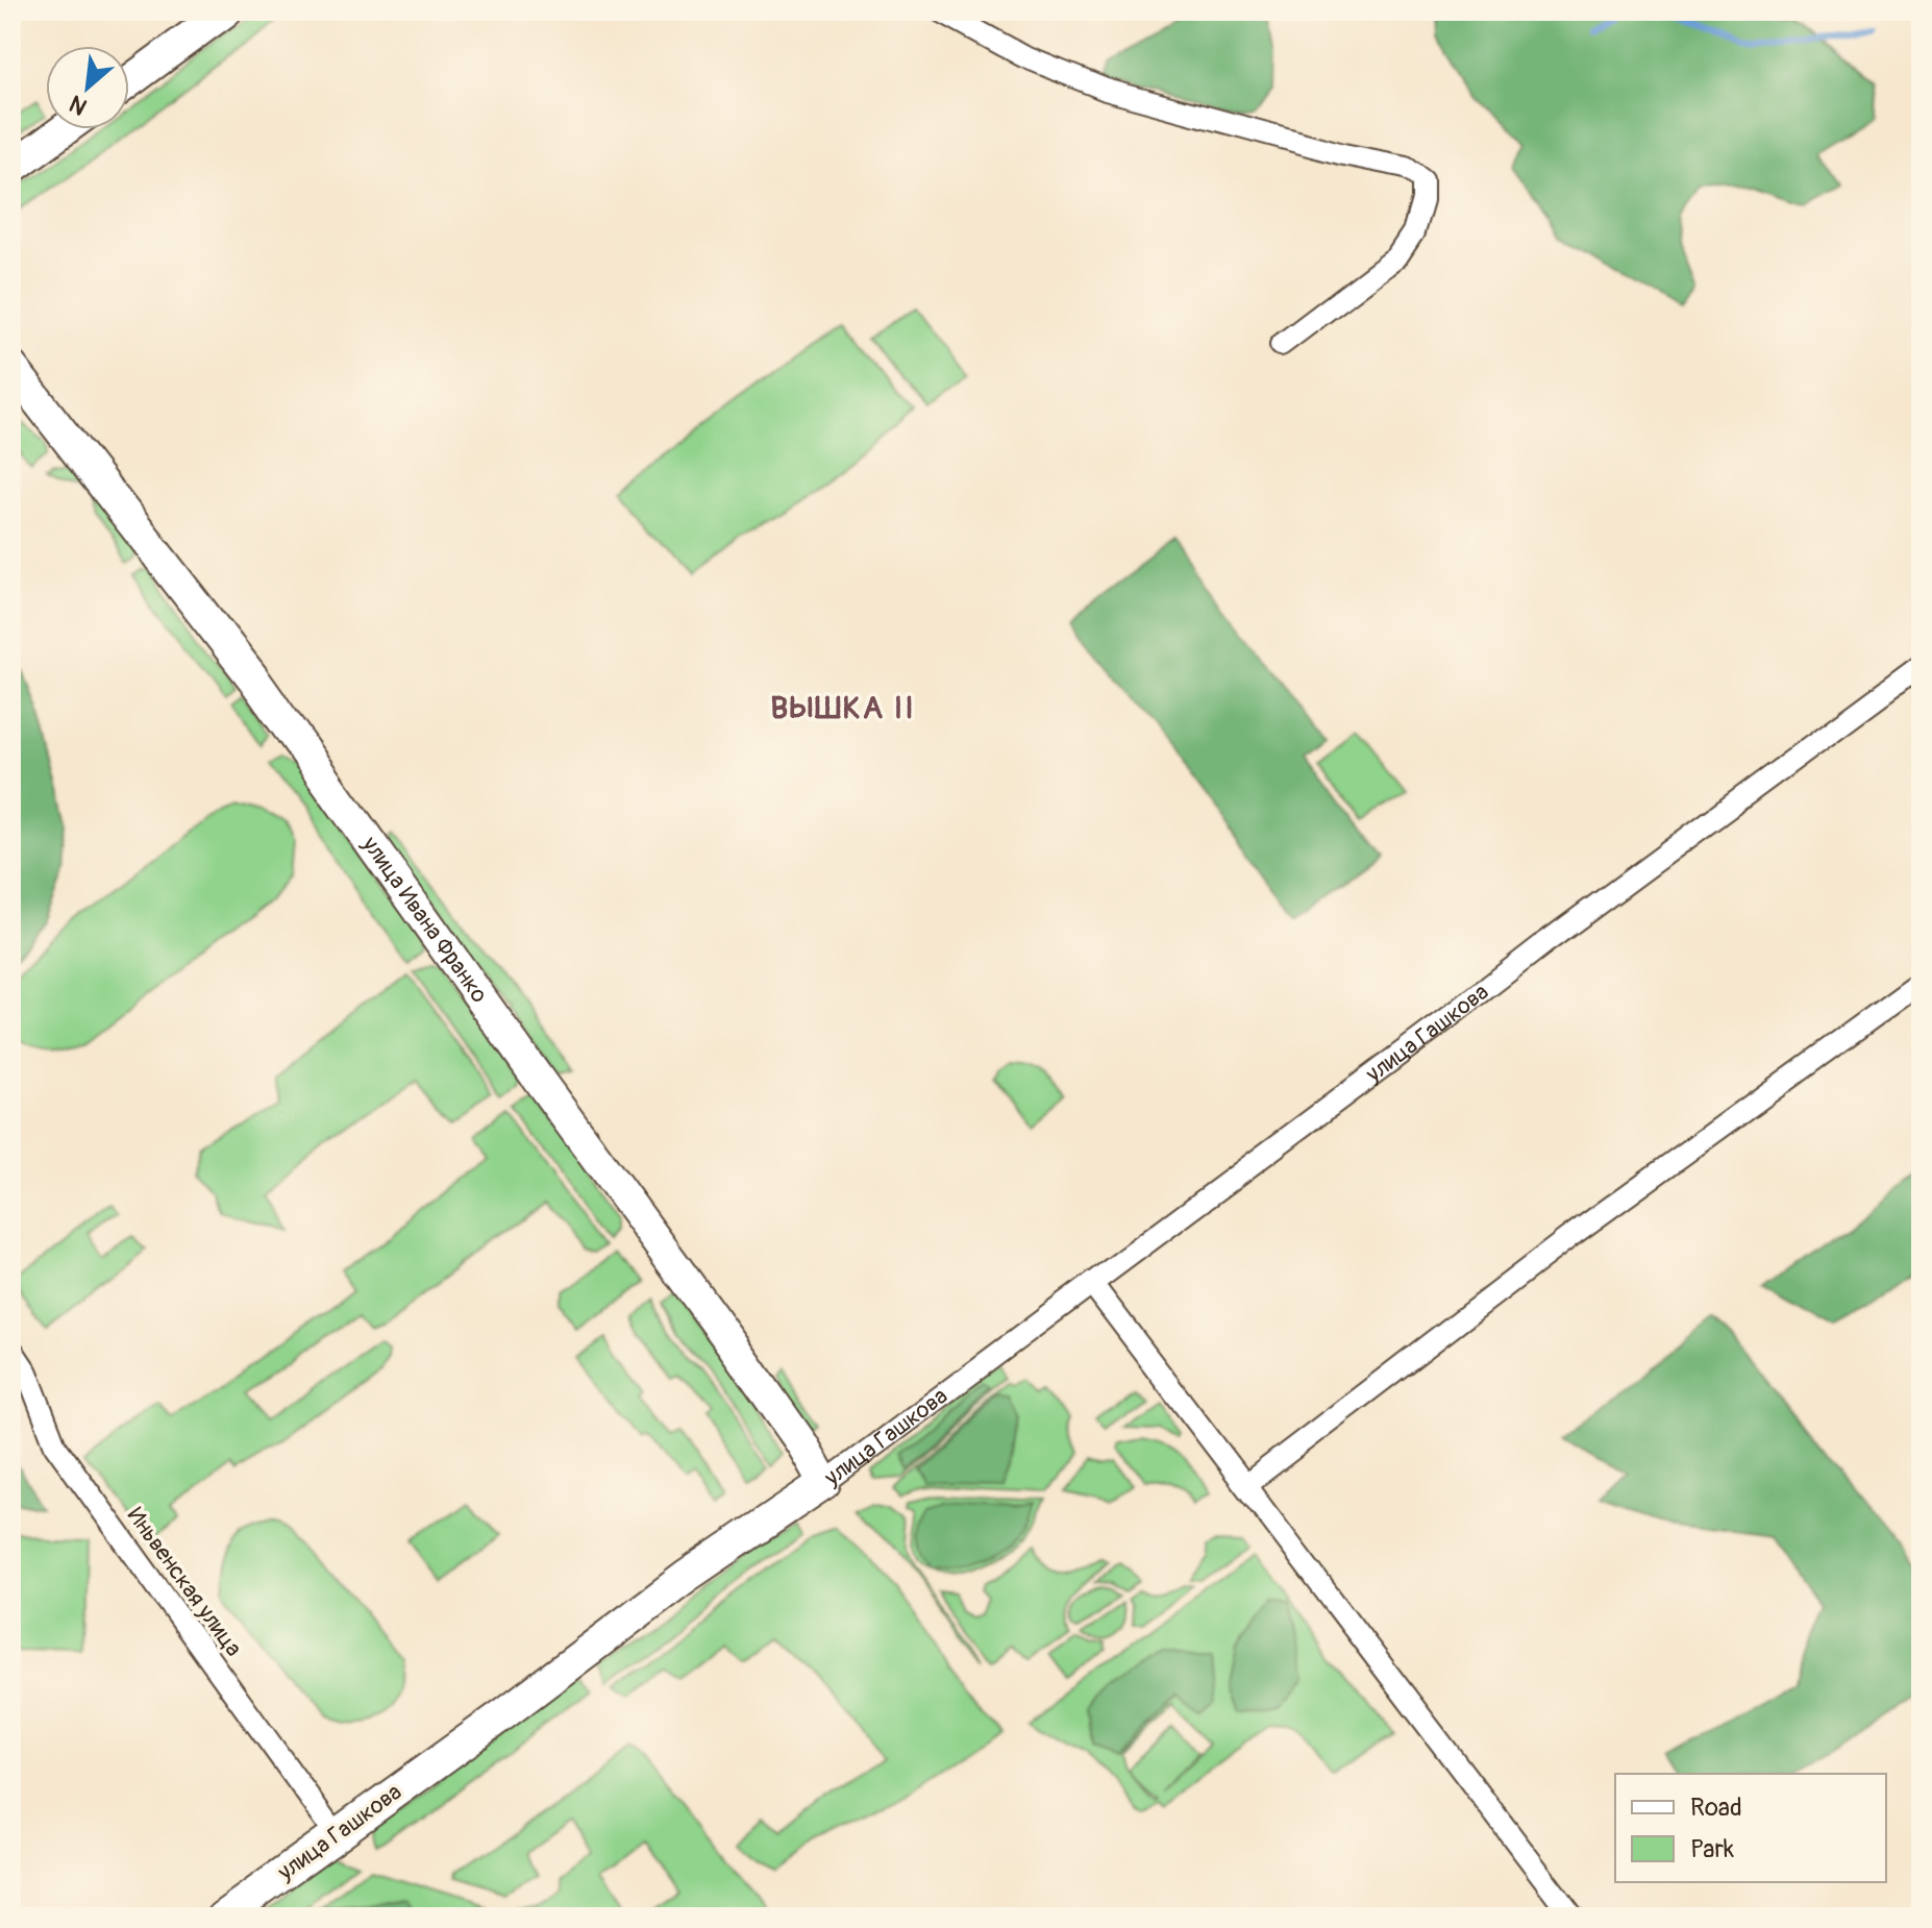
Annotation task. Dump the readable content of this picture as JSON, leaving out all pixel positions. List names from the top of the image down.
{
  "streets": {
    "street": ["улица Ивана Франко", "улица Гашкова", "Иньвенская улица"]
  },
  "crossings": [
    ["улица Ивана Франко", "улица Гашкова"],
    ["улица Гашкова", "Иньвенская улица"]
  ],
  "districts": ["ВЫШКА II"],
  "legend": ["Road", "Park"],
  "north": "bottom left"
}
